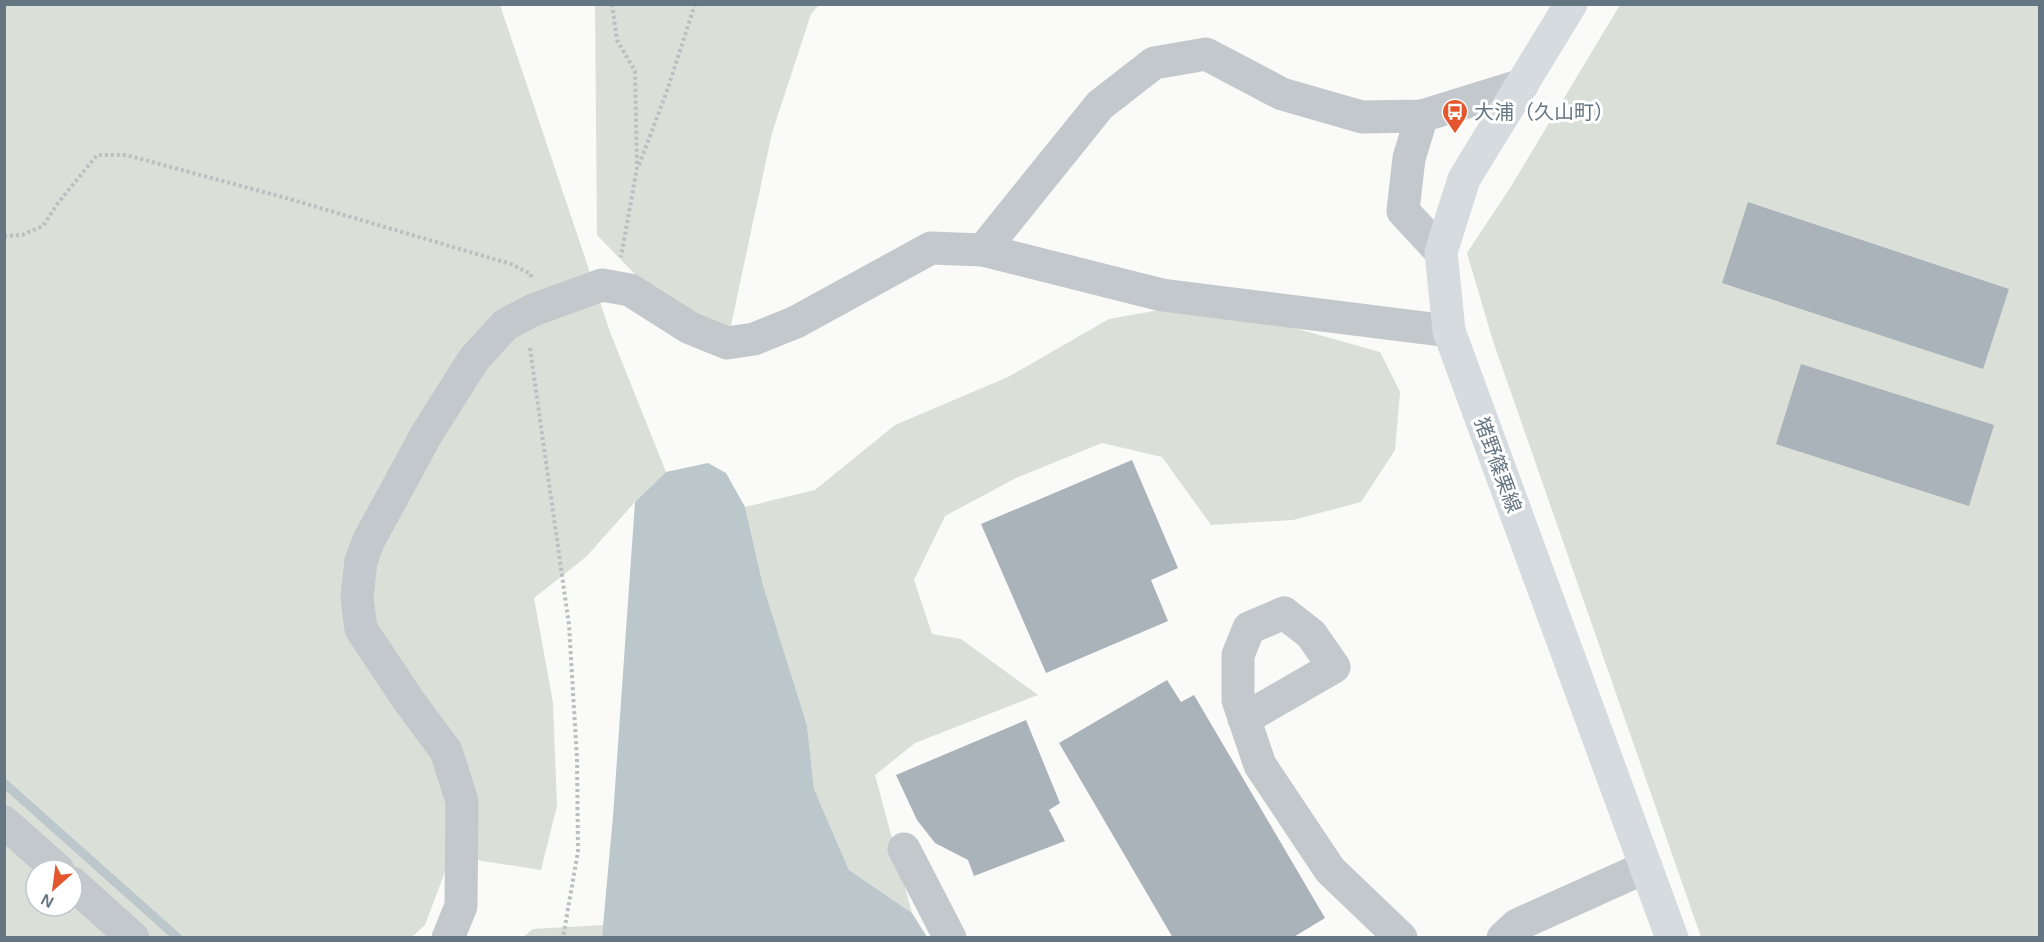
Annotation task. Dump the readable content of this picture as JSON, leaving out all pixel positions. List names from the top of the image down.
{
  "streets": {
    "main road": ["猪野篠栗線"]
  },
  "places": {
    "bus stop": ["大浦（久山町）"]
  },
  "north": "bottom left"
}
